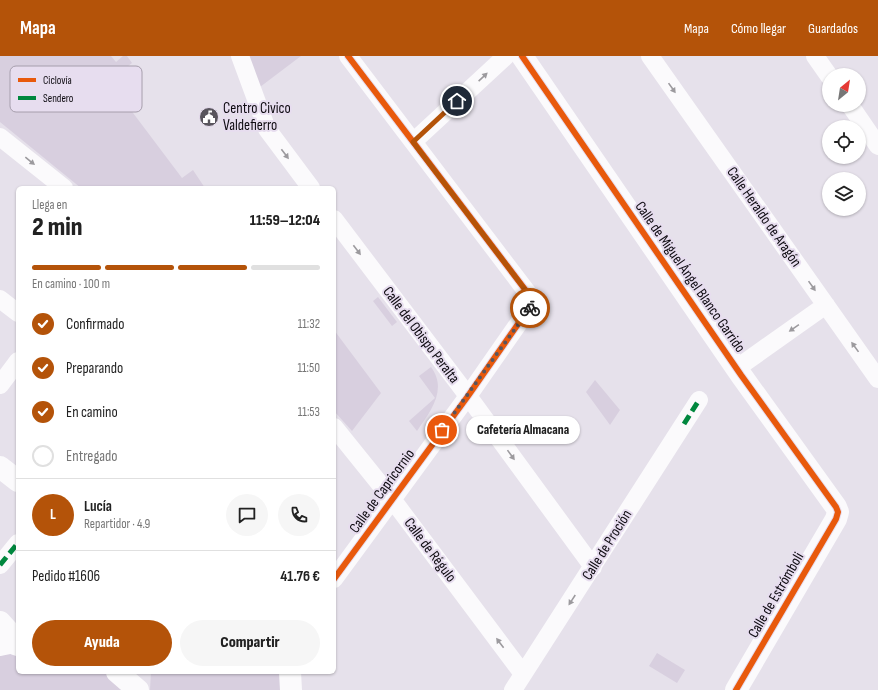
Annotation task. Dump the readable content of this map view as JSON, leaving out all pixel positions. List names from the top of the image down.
{
  "streets": {
    "street": [
      "Calle Heraldo de Aragón",
      "Calle de Miguel Ángel Blanco Garrido",
      "Calle del Obispo Peralta",
      "Calle de Capricornio",
      "Calle de Proción",
      "Calle de Régulo",
      "Calle de Estrómboli"
    ]
  },
  "crossings": [
    ["Calle de Miguel Ángel Blanco Garrido", "Calle de Estrómboli"],
    ["Calle del Obispo Peralta", "Calle de Capricornio"],
    ["Calle del Obispo Peralta", "Calle de Proción"],
    ["Calle de Capricornio", "Calle de Régulo"],
    ["Calle de Proción", "Calle de Régulo"]
  ],
  "one_way": ["Calle del Obispo Peralta", "Calle de Proción", "Calle de Régulo"],
  "places": {
    "public building": ["Centro Civico Valdefierro"],
    "other": ["Cafetería Almacana"]
  },
  "legend": ["Ciclovía", "Sendero"],
  "north": "top right",
  "page": {
    "header": "Mapa",
    "nav": ["Mapa", "Cómo llegar", "Guardados"],
    "heading": ["2 min", "Llega en", "11:59–12:04"],
    "panel": [
      "Lucía",
      "Repartidor · 4.9",
      "Pedido #1606",
      "41.76 €"
    ],
    "bar": "En camino · 100 m",
    "list": [
      ["Confirmado", "11:32"],
      ["Preparando", "11:50"],
      ["En camino", "11:53"],
      "Entregado"
    ],
    "bubble": "Cafetería Almacana",
    "round": "L",
    "buttons": ["Ayuda", "Compartir"]
  }
}
